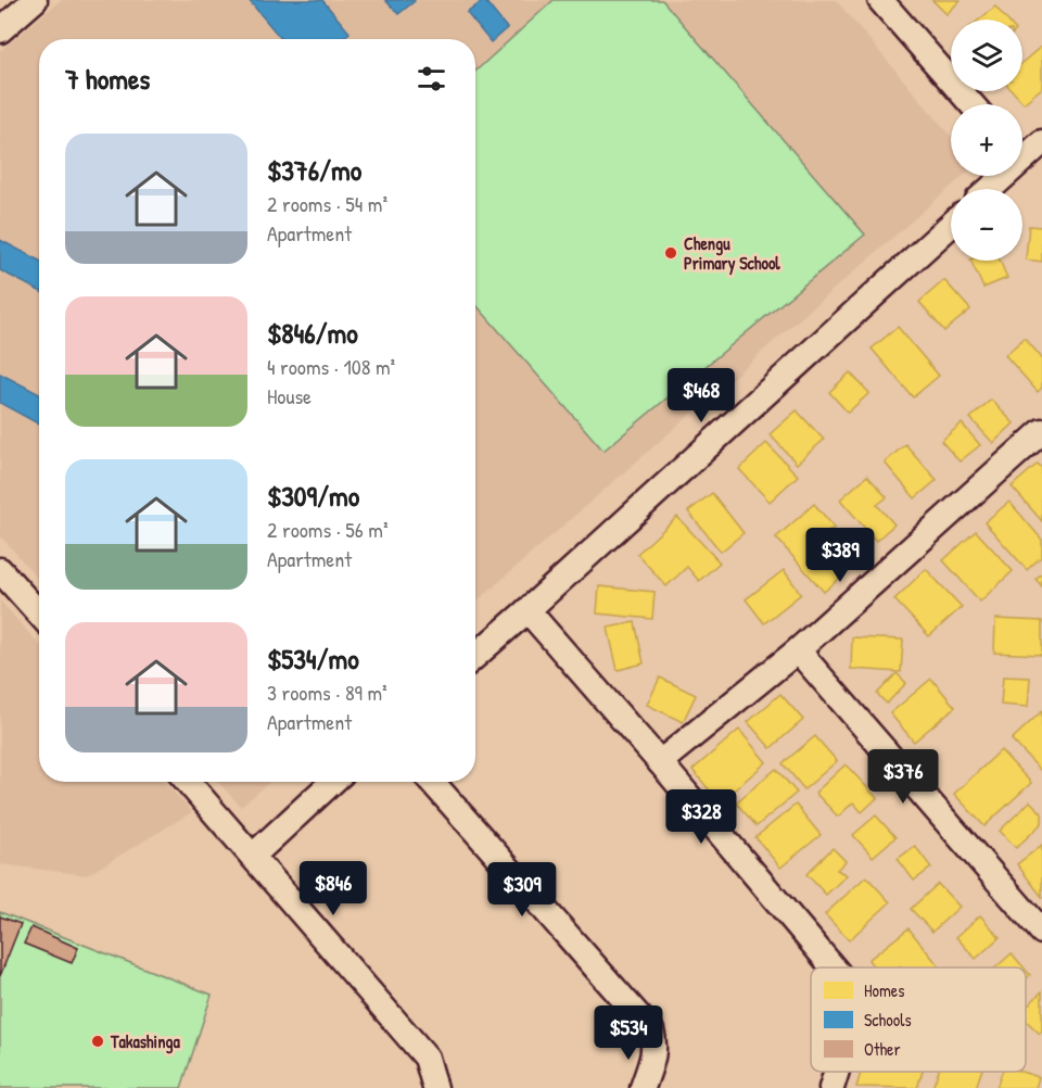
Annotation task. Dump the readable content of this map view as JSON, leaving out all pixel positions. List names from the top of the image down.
{
  "places": ["Chengu Primary School", "Takashinga"],
  "legend": ["Homes", "Schools", "Other"],
  "page": {
    "map_buttons": ["+", "−"],
    "heading": "7 homes",
    "list": [
      {
        "name": "$376/mo",
        "note": "2 rooms · 54 m² · Apartment"
      },
      {
        "name": "$846/mo",
        "note": "4 rooms · 108 m² · House"
      },
      {
        "name": "$309/mo",
        "note": "2 rooms · 56 m² · Apartment"
      },
      {
        "name": "$534/mo",
        "note": "3 rooms · 89 m² · Apartment"
      }
    ],
    "price": [
      "$468",
      "$389",
      "$376",
      "$328",
      "$846",
      "$309",
      "$534"
    ]
  }
}
